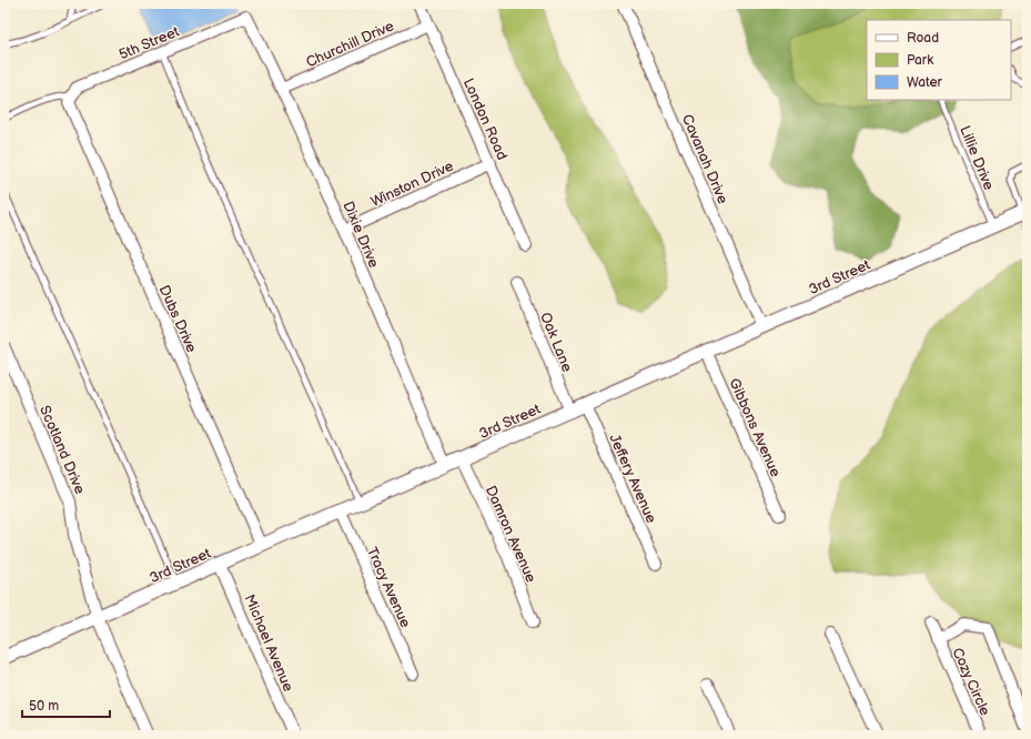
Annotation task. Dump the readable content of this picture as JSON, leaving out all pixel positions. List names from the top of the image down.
{
  "streets": {
    "street": [
      "5th Street",
      "Churchill Drive",
      "London Road",
      "Cavanah Drive",
      "Winston Drive",
      "Dixie Drive",
      "3rd Street",
      "Dubs Drive",
      "Oak Lane",
      "Gibbons Avenue",
      "Scotland Drive",
      "Jeffery Avenue",
      "Damron Avenue",
      "Tracy Avenue",
      "Michael Avenue",
      "Cozy Circle"
    ],
    "lane": ["Lillie Drive"]
  },
  "crossings": [
    ["5th Street", "Dixie Drive"],
    ["5th Street", "Dubs Drive"],
    ["Churchill Drive", "London Road"],
    ["Churchill Drive", "Dixie Drive"],
    ["London Road", "Winston Drive"],
    ["Lillie Drive", "3rd Street"],
    ["Cavanah Drive", "3rd Street"],
    ["Winston Drive", "Dixie Drive"],
    ["Dixie Drive", "3rd Street"],
    ["3rd Street", "Dubs Drive"],
    ["3rd Street", "Oak Lane"],
    ["3rd Street", "Gibbons Avenue"],
    ["3rd Street", "Scotland Drive"],
    ["3rd Street", "Jeffery Avenue"],
    ["3rd Street", "Damron Avenue"],
    ["3rd Street", "Tracy Avenue"],
    ["3rd Street", "Michael Avenue"]
  ],
  "legend": ["Road", "Park", "Water"],
  "scale_bar": "50 m"
}
